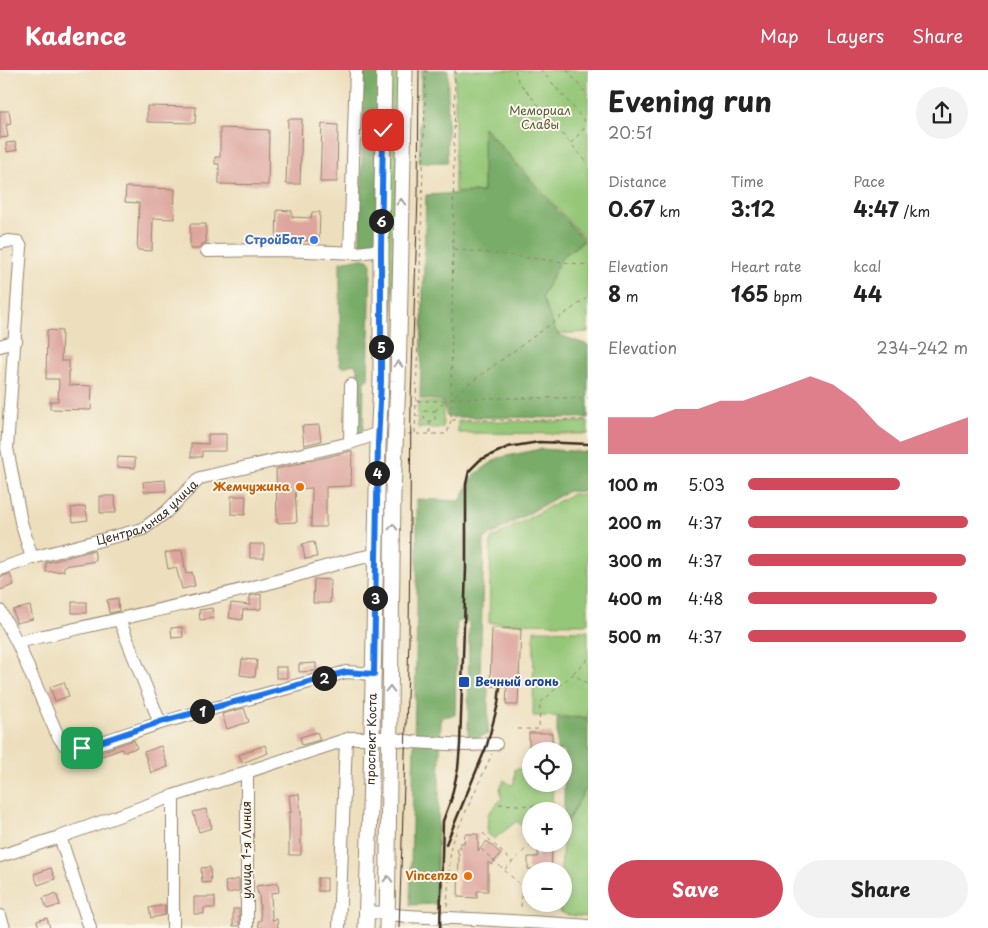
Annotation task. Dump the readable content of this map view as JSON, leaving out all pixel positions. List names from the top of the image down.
{
  "streets": {
    "main road": ["проспект Коста"],
    "street": ["Центральная улица", "улица 1-я Линия"]
  },
  "crossings": [
    ["Центральная улица", "проспект Коста"]
  ],
  "parks": ["Мемориал Славы"],
  "places": {
    "other": ["СтройБат", "Жемчужина", "Vincenzo"],
    "transit": ["Вечный огонь"]
  },
  "page": {
    "header": "Kadence",
    "nav": ["Map", "Layers", "Share"],
    "heading": ["Evening run", "20:51"],
    "stats": [
      ["Distance", "0.67 km"],
      ["Time", "3:12"],
      ["Pace", "4:47 /km"],
      ["Elevation", "8 m"],
      ["Heart rate", "165 bpm"],
      ["kcal", "44"]
    ],
    "pins": [
      "6",
      "5",
      "4",
      "3",
      "2",
      "1"
    ],
    "chart": ["Elevation", "234–242 m"],
    "list": [
      {
        "name": "100 m",
        "note": "5:03"
      },
      {
        "name": "200 m",
        "note": "4:37"
      },
      {
        "name": "300 m",
        "note": "4:37"
      },
      {
        "name": "400 m",
        "note": "4:48"
      },
      {
        "name": "500 m",
        "note": "4:37"
      }
    ],
    "map_buttons": ["+", "−"],
    "buttons": ["Save", "Share"]
  }
}
